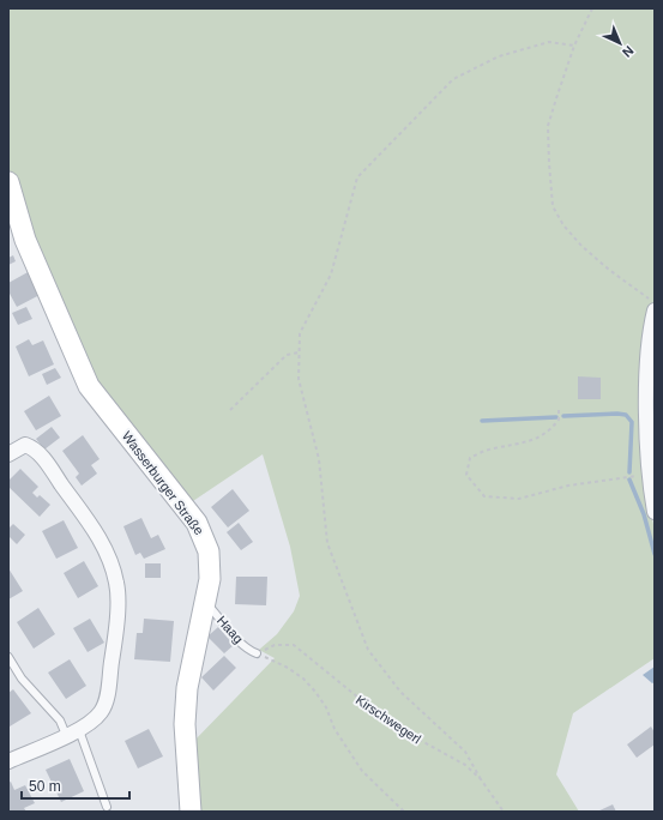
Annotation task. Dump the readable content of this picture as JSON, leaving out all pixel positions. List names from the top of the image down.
{
  "streets": {
    "main road": ["Wasserburger Straße"],
    "lane": ["Haag"],
    "path": ["Kirschwegerl"]
  },
  "crossings": [
    ["Wasserburger Straße", "Haag"]
  ],
  "scale_bar": "50 m",
  "north": "bottom right"
}
